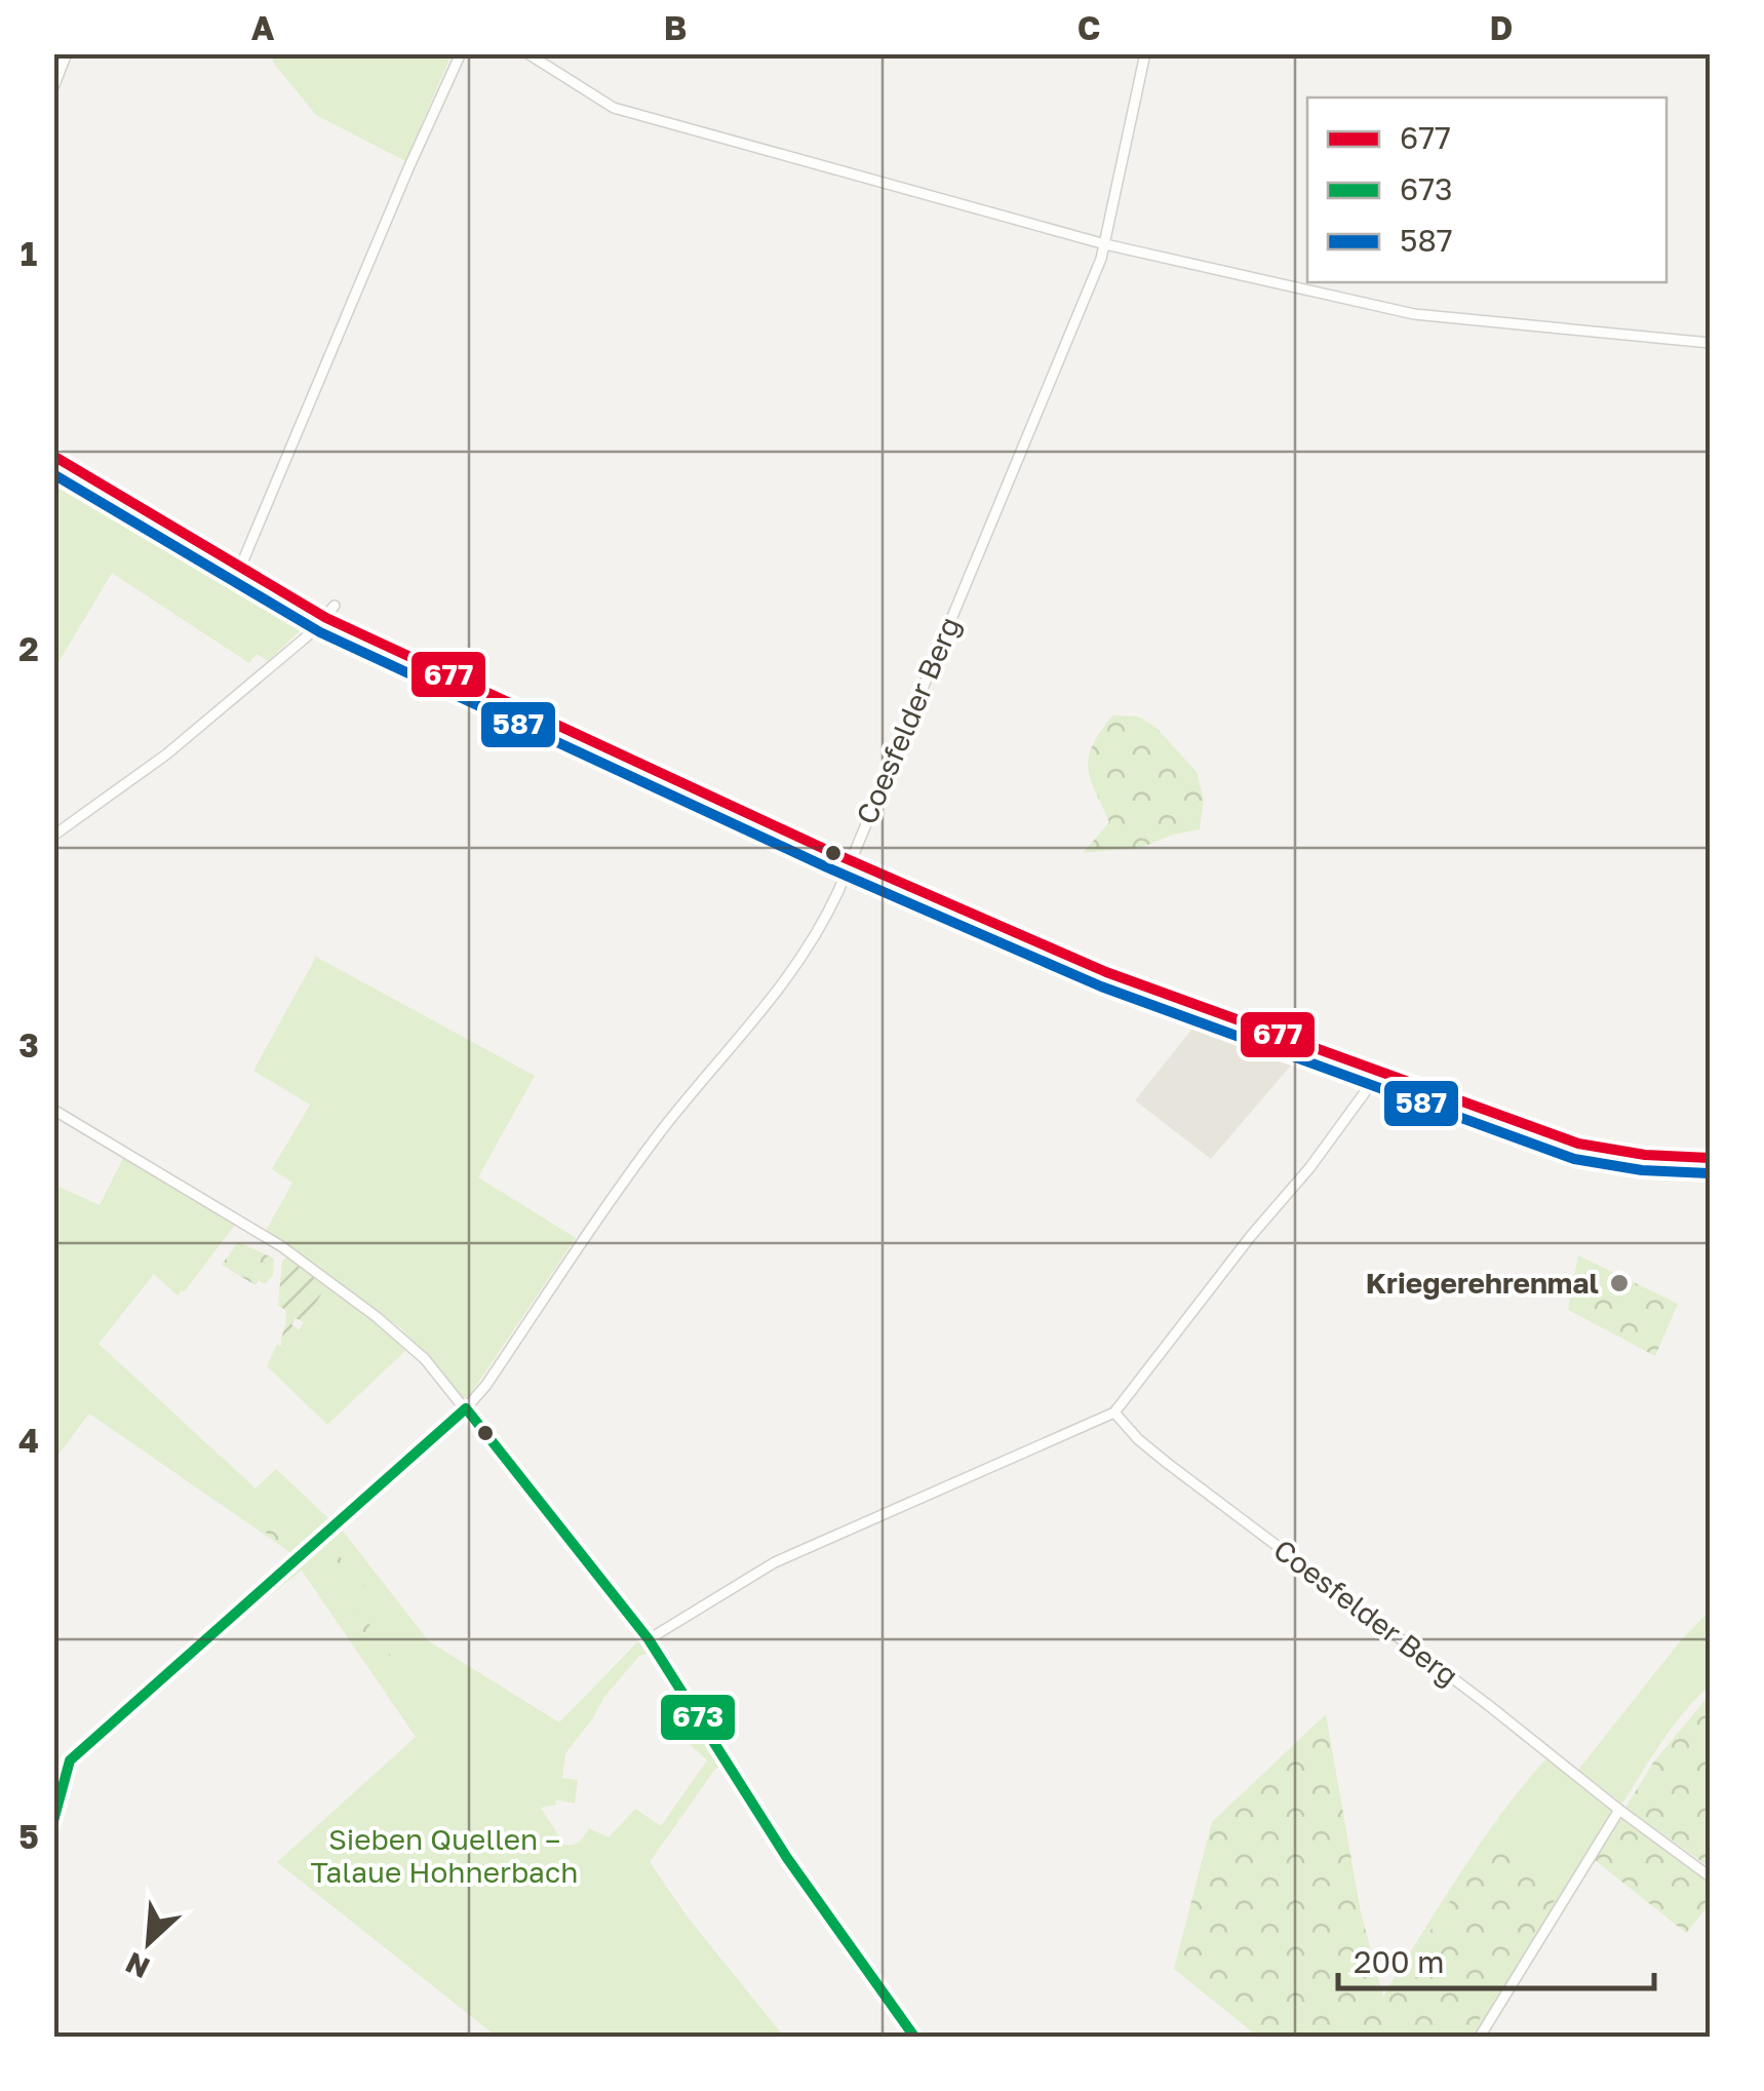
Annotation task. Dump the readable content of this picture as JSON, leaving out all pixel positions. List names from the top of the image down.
{
  "streets": {
    "street": ["Coesfelder Berg"]
  },
  "parks": ["Sieben Quellen – Talaue Hohnerbach"],
  "places": ["Kriegerehrenmal"],
  "lines": ["transit line 677", "transit line 587", "transit line 673"],
  "legend": ["677", "673", "587"],
  "scale_bar": "200 m",
  "north": "bottom left",
  "grid": {
    "columns": [
      "A",
      "B",
      "C",
      "D"
    ],
    "rows": [
      "1",
      "2",
      "3",
      "4",
      "5"
    ]
  }
}
